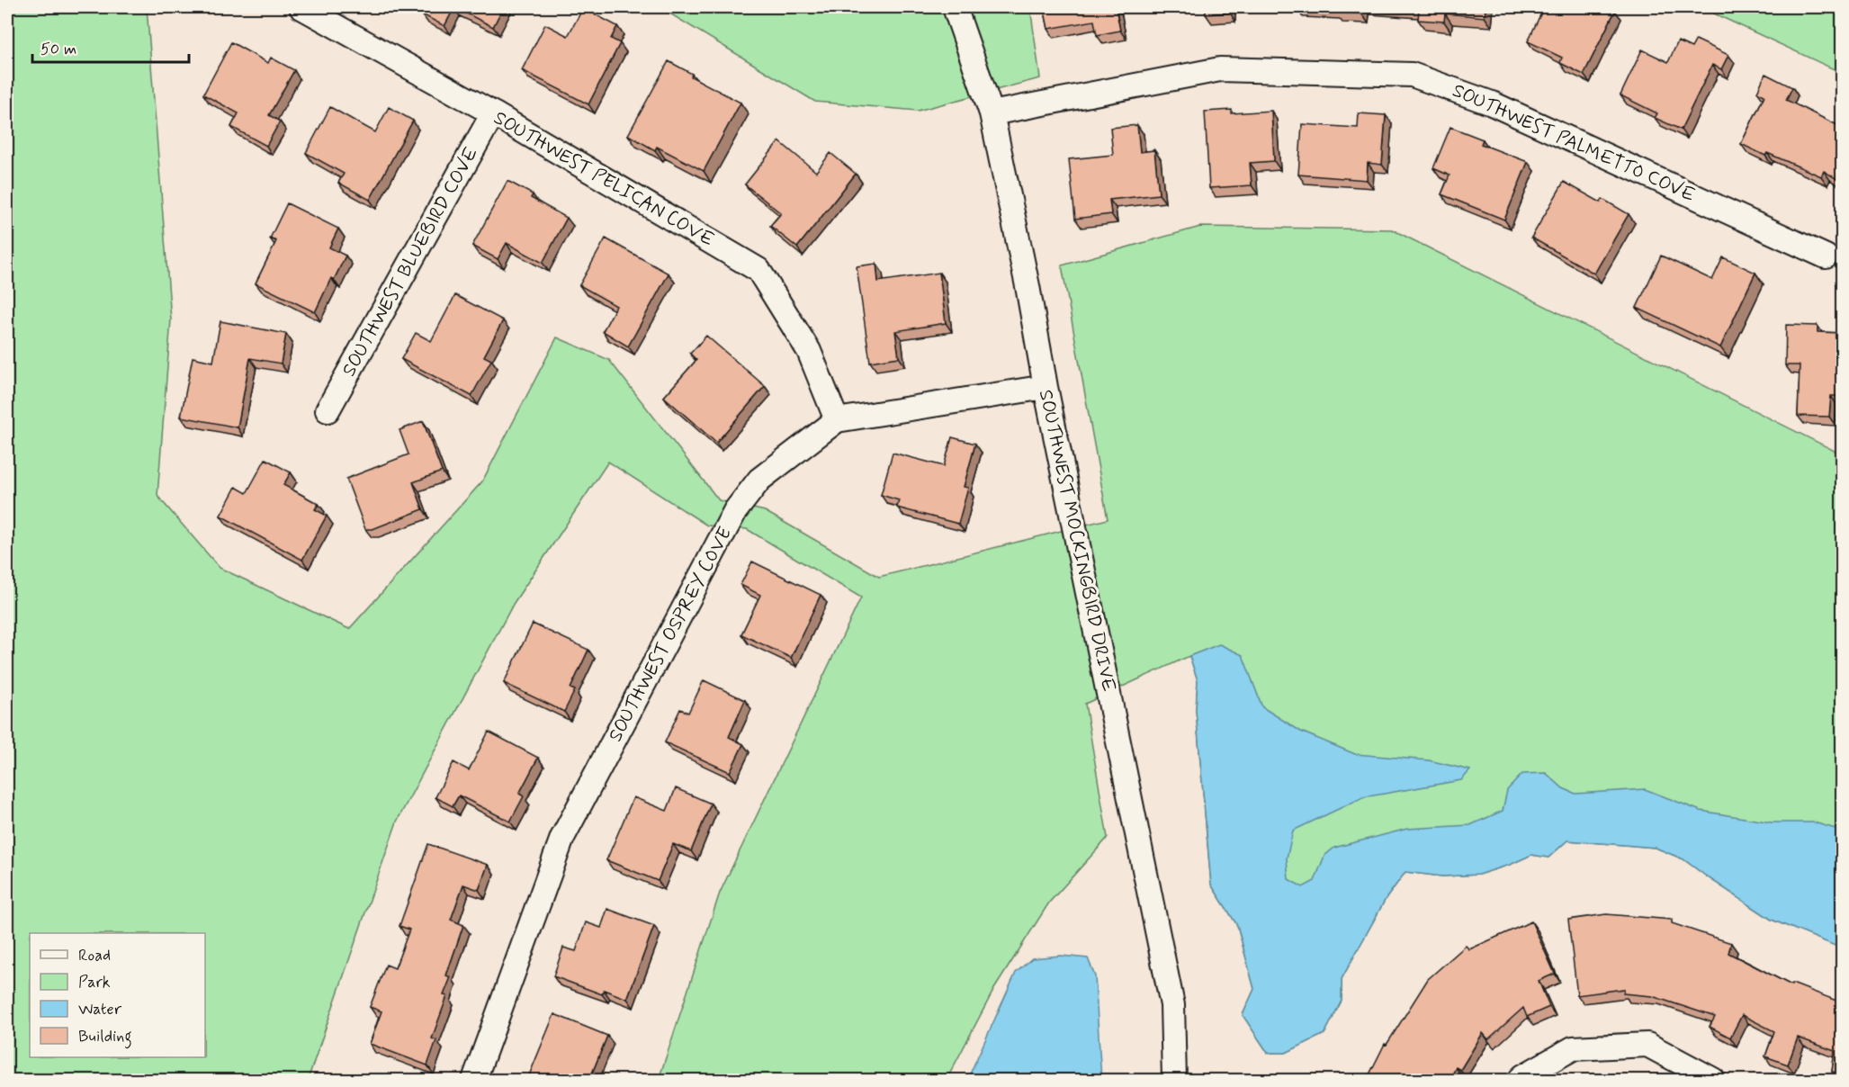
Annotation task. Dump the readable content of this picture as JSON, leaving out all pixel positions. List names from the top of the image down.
{
  "streets": {
    "street": [
      "SOUTHWEST PALMETTO COVE",
      "SOUTHWEST PELICAN COVE",
      "SOUTHWEST BLUEBIRD COVE",
      "SOUTHWEST MOCKINGBIRD DRIVE",
      "SOUTHWEST OSPREY COVE"
    ]
  },
  "crossings": [
    ["SOUTHWEST PALMETTO COVE", "SOUTHWEST MOCKINGBIRD DRIVE"],
    ["SOUTHWEST PELICAN COVE", "SOUTHWEST BLUEBIRD COVE"],
    ["SOUTHWEST PELICAN COVE", "SOUTHWEST OSPREY COVE"],
    ["SOUTHWEST MOCKINGBIRD DRIVE", "SOUTHWEST OSPREY COVE"]
  ],
  "legend": [
    "Road",
    "Park",
    "Water",
    "Building"
  ],
  "scale_bar": "50 m"
}
